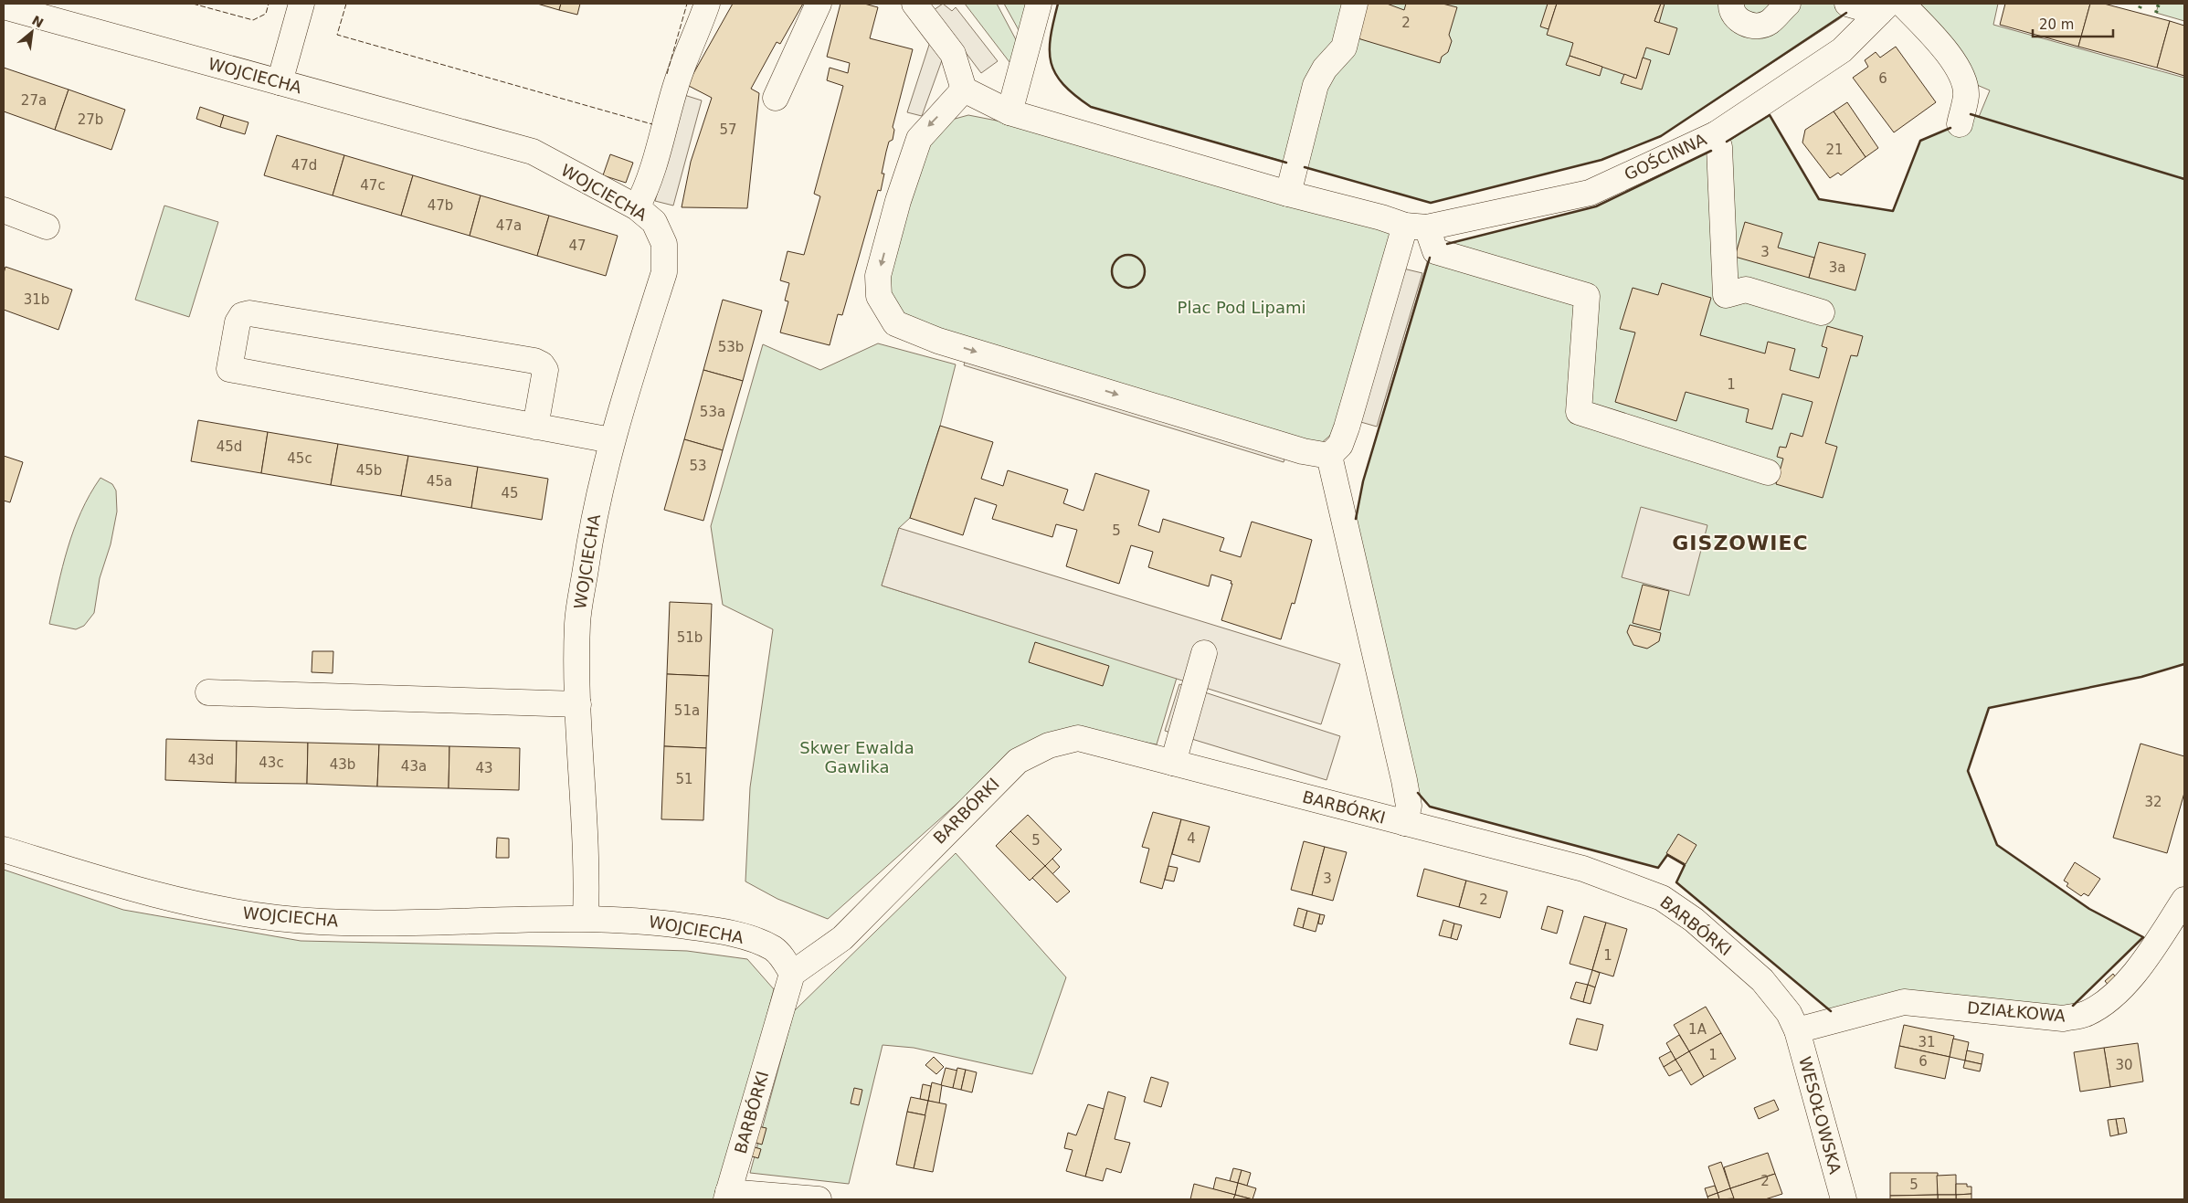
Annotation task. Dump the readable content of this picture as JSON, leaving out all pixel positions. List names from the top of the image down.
{
  "streets": {
    "street": [
      "WOJCIECHA",
      "GOŚCINNA",
      "BARBÓRKI",
      "DZIAŁKOWA",
      "WESOŁOWSKA"
    ]
  },
  "crossings": [
    ["WOJCIECHA", "BARBÓRKI"],
    ["BARBÓRKI", "DZIAŁKOWA"],
    ["BARBÓRKI", "WESOŁOWSKA"],
    ["DZIAŁKOWA", "WESOŁOWSKA"]
  ],
  "districts": ["GISZOWIEC"],
  "parks": ["Plac Pod Lipami", "Skwer Ewalda Gawlika"],
  "house_numbers": [
    "2",
    "6",
    "27a",
    "27b",
    "57",
    "21",
    "47d",
    "47c",
    "47b",
    "47a",
    "47",
    "3",
    "3a",
    "31b",
    "53b",
    "1",
    "53a",
    "45d",
    "45c",
    "53",
    "45b",
    "45a",
    "45",
    "5",
    "51b",
    "51a",
    "43d",
    "43c",
    "43b",
    "43a",
    "43",
    "51",
    "32",
    "4",
    "5",
    "3",
    "2",
    "1",
    "1A",
    "31",
    "1",
    "6",
    "30",
    "2",
    "5"
  ],
  "scale_bar": "20 m",
  "north": "top right"
}
